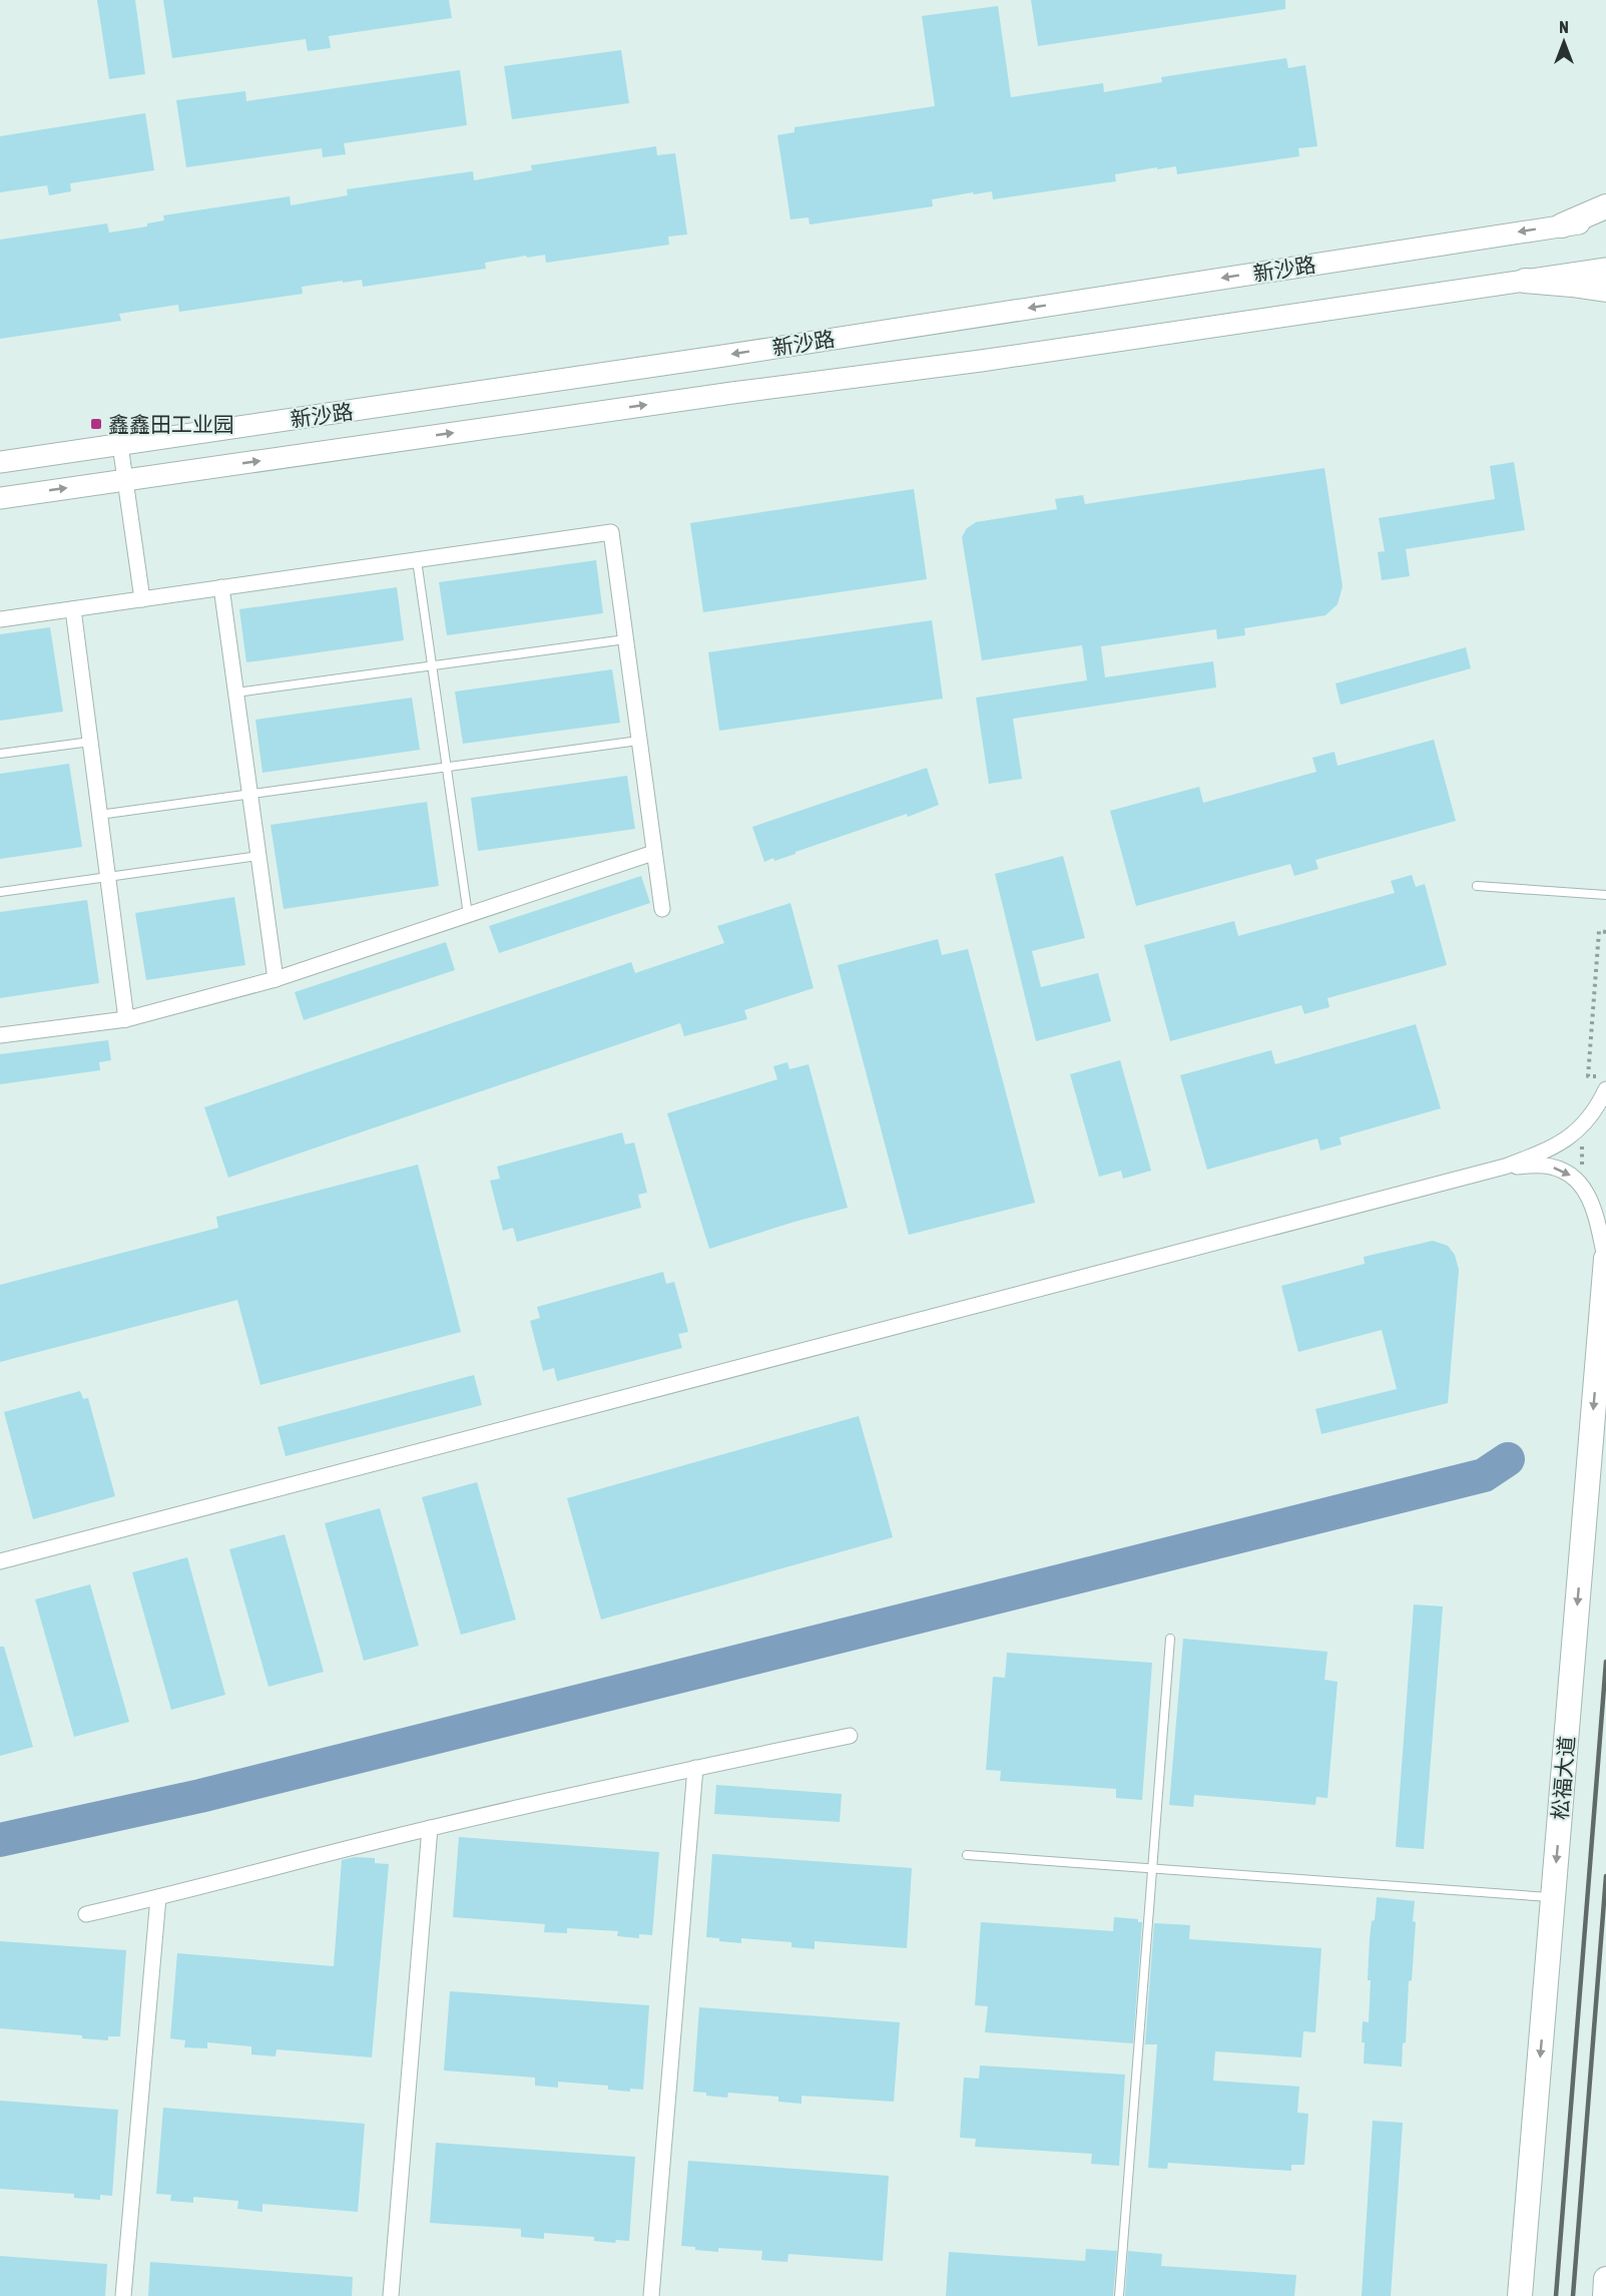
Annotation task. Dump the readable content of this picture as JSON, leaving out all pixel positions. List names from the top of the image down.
{
  "streets": {
    "main road": ["新沙路", "松福大道"]
  },
  "one_way": ["松福大道"],
  "places": {
    "transit": ["鑫鑫田工业园"]
  },
  "north": "top"
}
